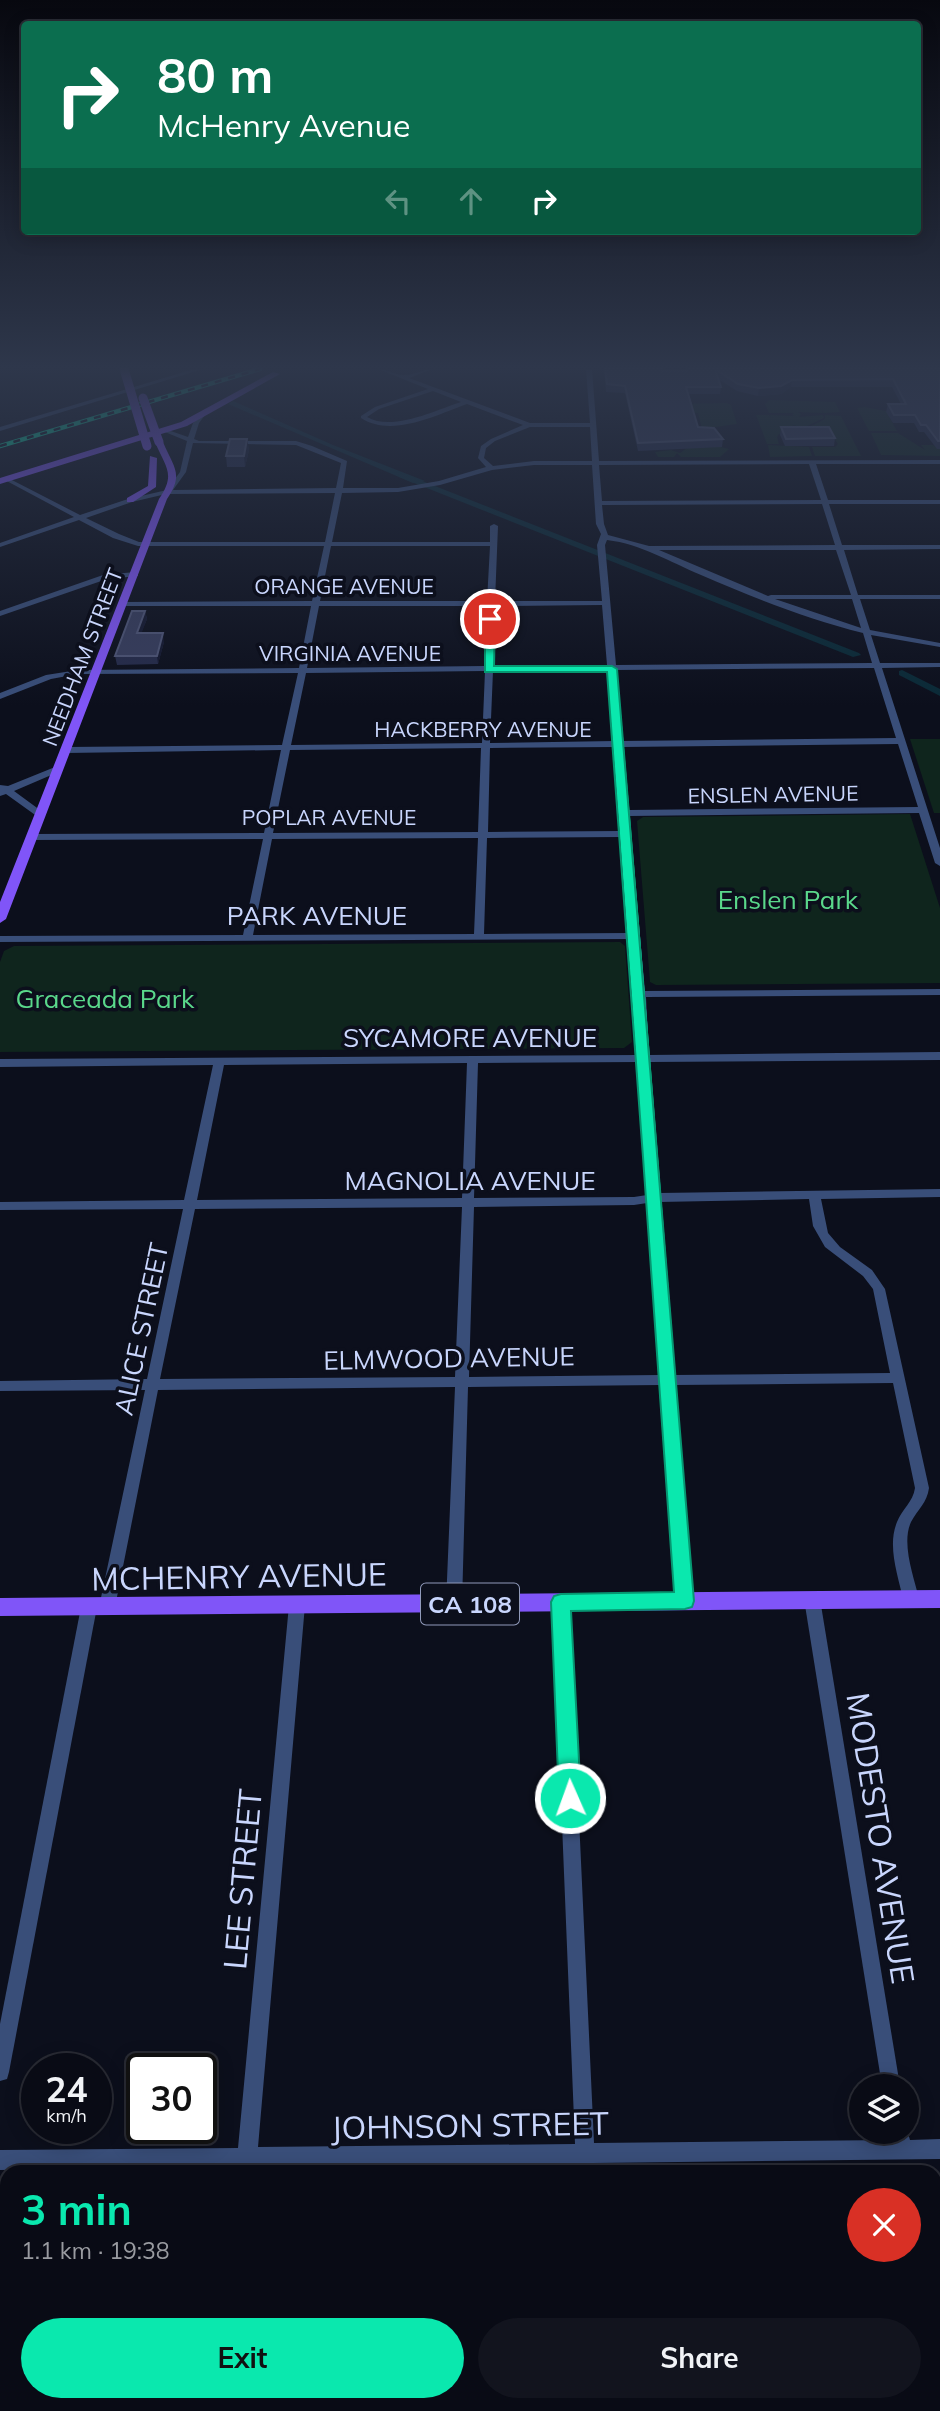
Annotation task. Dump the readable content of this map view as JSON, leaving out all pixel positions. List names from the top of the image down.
{
  "streets": {
    "main road": ["NEEDHAM STREET", "MCHENRY AVENUE", "CA 108"],
    "street": [
      "ORANGE AVENUE",
      "VIRGINIA AVENUE",
      "HACKBERRY AVENUE",
      "ENSLEN AVENUE",
      "POPLAR AVENUE",
      "PARK AVENUE",
      "SYCAMORE AVENUE",
      "MAGNOLIA AVENUE",
      "ALICE STREET",
      "ELMWOOD AVENUE",
      "MODESTO AVENUE",
      "LEE STREET",
      "JOHNSON STREET"
    ]
  },
  "crossings": [
    ["ORANGE AVENUE", "NEEDHAM STREET"],
    ["VIRGINIA AVENUE", "NEEDHAM STREET"],
    ["NEEDHAM STREET", "HACKBERRY AVENUE"],
    ["NEEDHAM STREET", "POPLAR AVENUE"],
    ["SYCAMORE AVENUE", "ALICE STREET"],
    ["MAGNOLIA AVENUE", "ALICE STREET"],
    ["ALICE STREET", "ELMWOOD AVENUE"],
    ["ALICE STREET", "MCHENRY AVENUE"],
    ["MCHENRY AVENUE", "MODESTO AVENUE"],
    ["MCHENRY AVENUE", "LEE STREET"],
    ["LEE STREET", "JOHNSON STREET"]
  ],
  "parks": ["Enslen Park", "Graceada Park"],
  "page": {
    "turn": ["80 m", "McHenry Avenue"],
    "speed": "24 km/h",
    "limit": "30",
    "heading": ["3 min", "1.1 km · 19:38"],
    "buttons": ["Exit", "Share"]
  }
}
